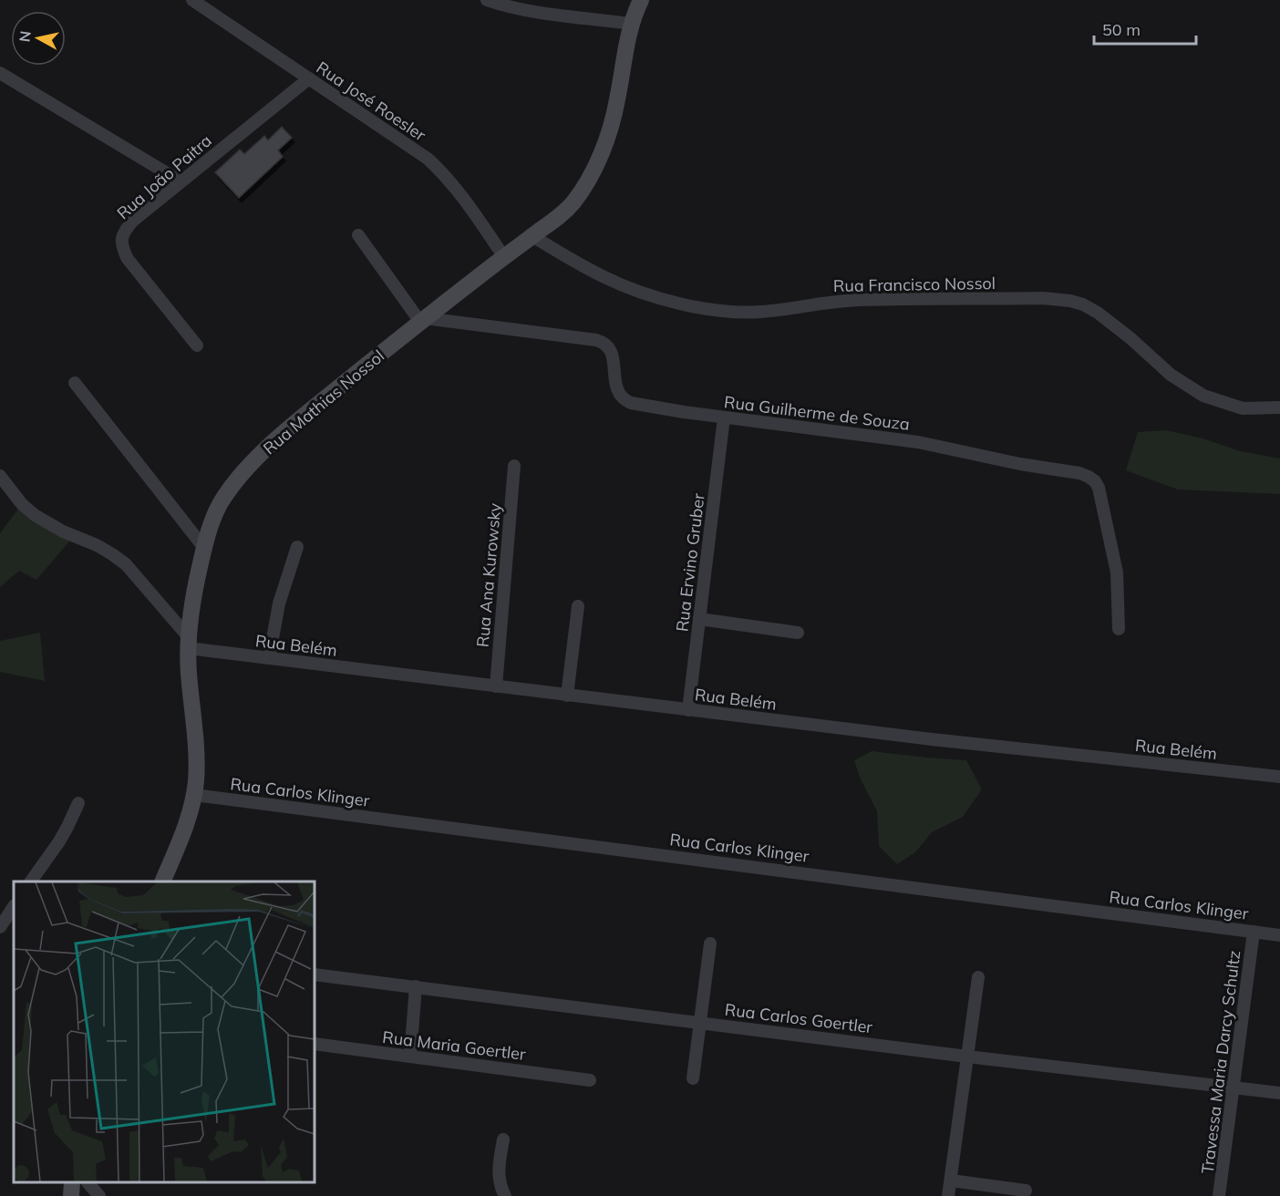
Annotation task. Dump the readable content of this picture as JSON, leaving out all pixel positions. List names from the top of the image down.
{
  "streets": {
    "street": [
      "Rua José Roesler",
      "Rua João Paitra",
      "Rua Francisco Nossol",
      "Rua Mathias Nossol",
      "Rua Guilherme de Souza",
      "Rua Ervino Gruber",
      "Rua Ana Kurowsky",
      "Rua Belém",
      "Rua Carlos Klinger",
      "Rua Carlos Goertler",
      "Rua Maria Goertler",
      "Travessa Maria Darcy Schultz"
    ]
  },
  "crossings": [
    ["Rua José Roesler", "Rua João Paitra"],
    ["Rua José Roesler", "Rua Mathias Nossol"],
    ["Rua Francisco Nossol", "Rua Mathias Nossol"],
    ["Rua Mathias Nossol", "Rua Guilherme de Souza"],
    ["Rua Mathias Nossol", "Rua Belém"],
    ["Rua Mathias Nossol", "Rua Carlos Klinger"],
    ["Rua Guilherme de Souza", "Rua Ervino Gruber"],
    ["Rua Ervino Gruber", "Rua Belém"],
    ["Rua Ana Kurowsky", "Rua Belém"],
    ["Rua Carlos Klinger", "Travessa Maria Darcy Schultz"],
    ["Rua Carlos Goertler", "Travessa Maria Darcy Schultz"]
  ],
  "scale_bar": "50 m",
  "north": "left"
}
